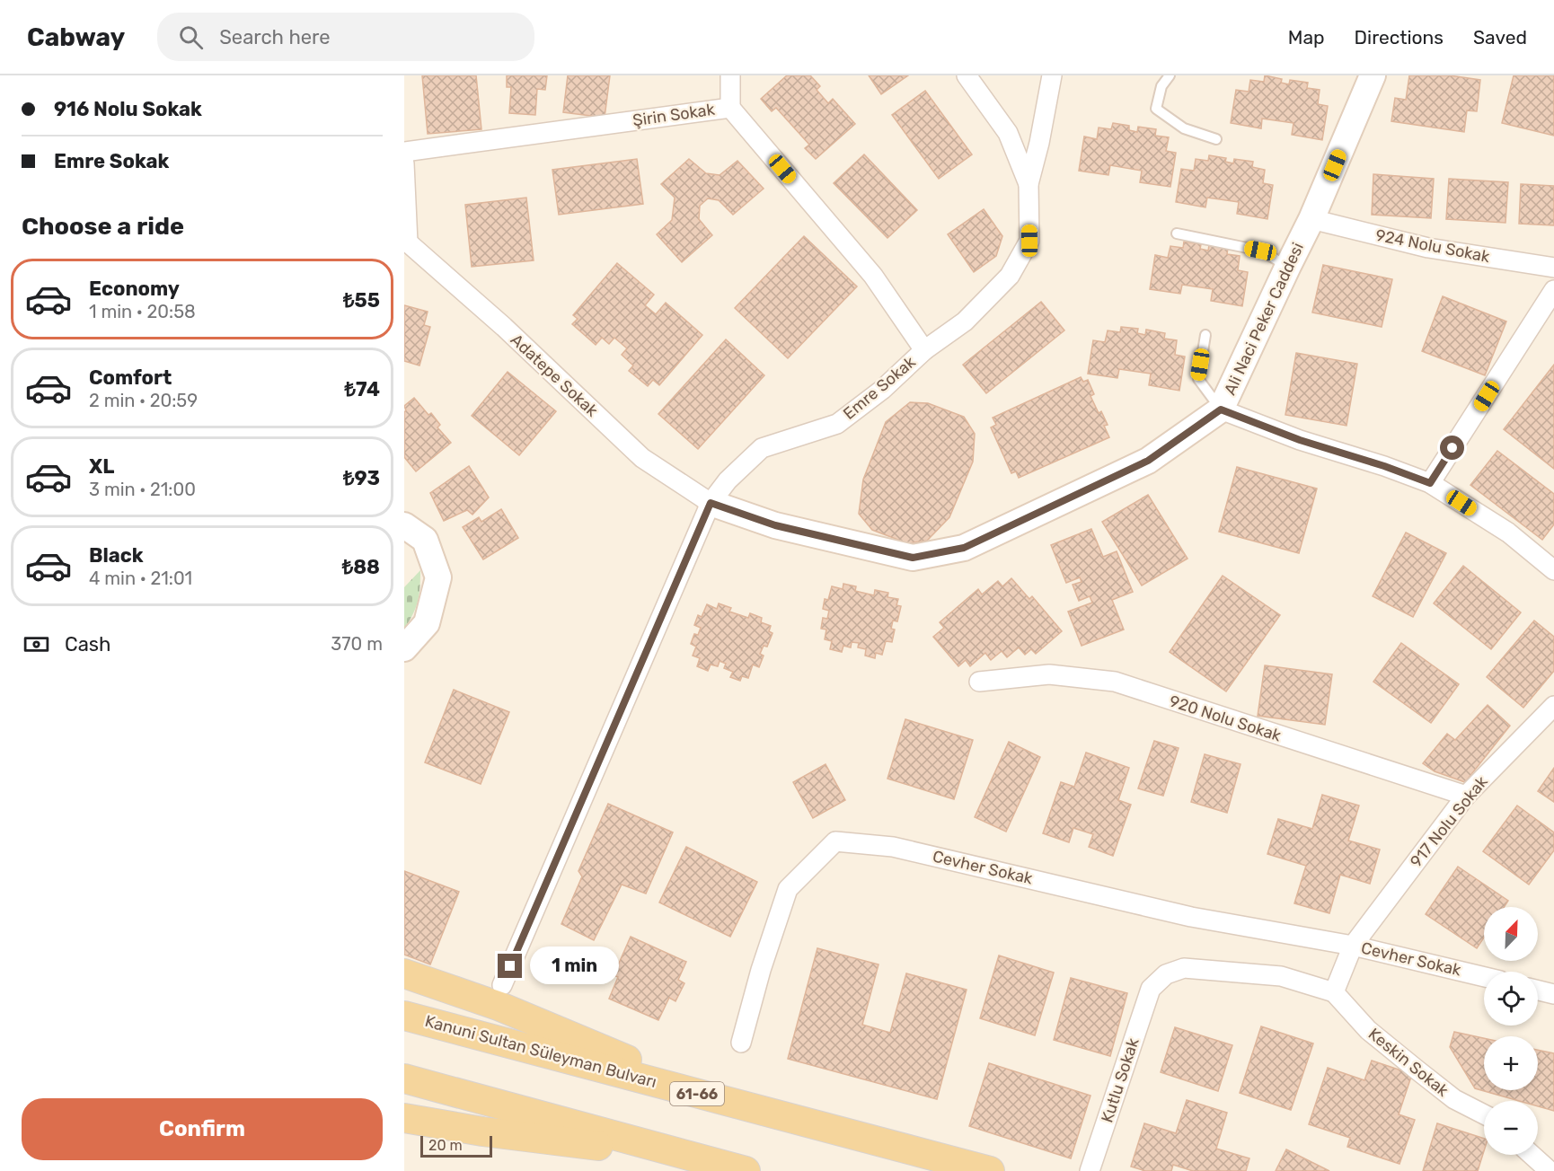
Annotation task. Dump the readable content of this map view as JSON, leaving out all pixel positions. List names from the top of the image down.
{
  "streets": {
    "main road": ["Kanuni Sultan Süleyman Bulvarı", "61-66"],
    "street": [
      "Şirin Sokak",
      "924 Nolu Sokak",
      "Ali Naci Peker Caddesi",
      "Adatepe Sokak",
      "Emre Sokak",
      "920 Nolu Sokak",
      "917 Nolu Sokak",
      "Cevher Sokak",
      "Keskin Sokak",
      "Kutlu Sokak"
    ]
  },
  "crossings": [
    ["Şirin Sokak", "Emre Sokak"],
    ["924 Nolu Sokak", "Ali Naci Peker Caddesi"],
    ["Ali Naci Peker Caddesi", "Adatepe Sokak"],
    ["Ali Naci Peker Caddesi", "Emre Sokak"],
    ["Adatepe Sokak", "Emre Sokak"],
    ["920 Nolu Sokak", "917 Nolu Sokak"],
    ["917 Nolu Sokak", "Cevher Sokak"],
    ["Cevher Sokak", "Keskin Sokak"],
    ["Cevher Sokak", "Kutlu Sokak"],
    ["Kanuni Sultan Süleyman Bulvarı", "61-66"],
    ["Keskin Sokak", "Kutlu Sokak"]
  ],
  "scale_bar": "20 m",
  "north": "top right",
  "page": {
    "header": "Cabway",
    "search": "Search here",
    "nav": ["Map", "Directions", "Saved"],
    "banner": ["916 Nolu Sokak", "Emre Sokak"],
    "heading": "Choose a ride",
    "list": [
      {
        "name": "Economy",
        "note": "1 min · 20:58",
        "value": "₺55"
      },
      {
        "name": "Comfort",
        "note": "2 min · 20:59",
        "value": "₺74"
      },
      {
        "name": "XL",
        "note": "3 min · 21:00",
        "value": "₺93"
      },
      {
        "name": "Black",
        "note": "4 min · 21:01",
        "value": "₺88"
      }
    ],
    "pay": ["Cash", "370 m"],
    "map_buttons": ["+", "−"],
    "bubble": "1 min",
    "buttons": "Confirm",
    "scale": "20 m"
  }
}
